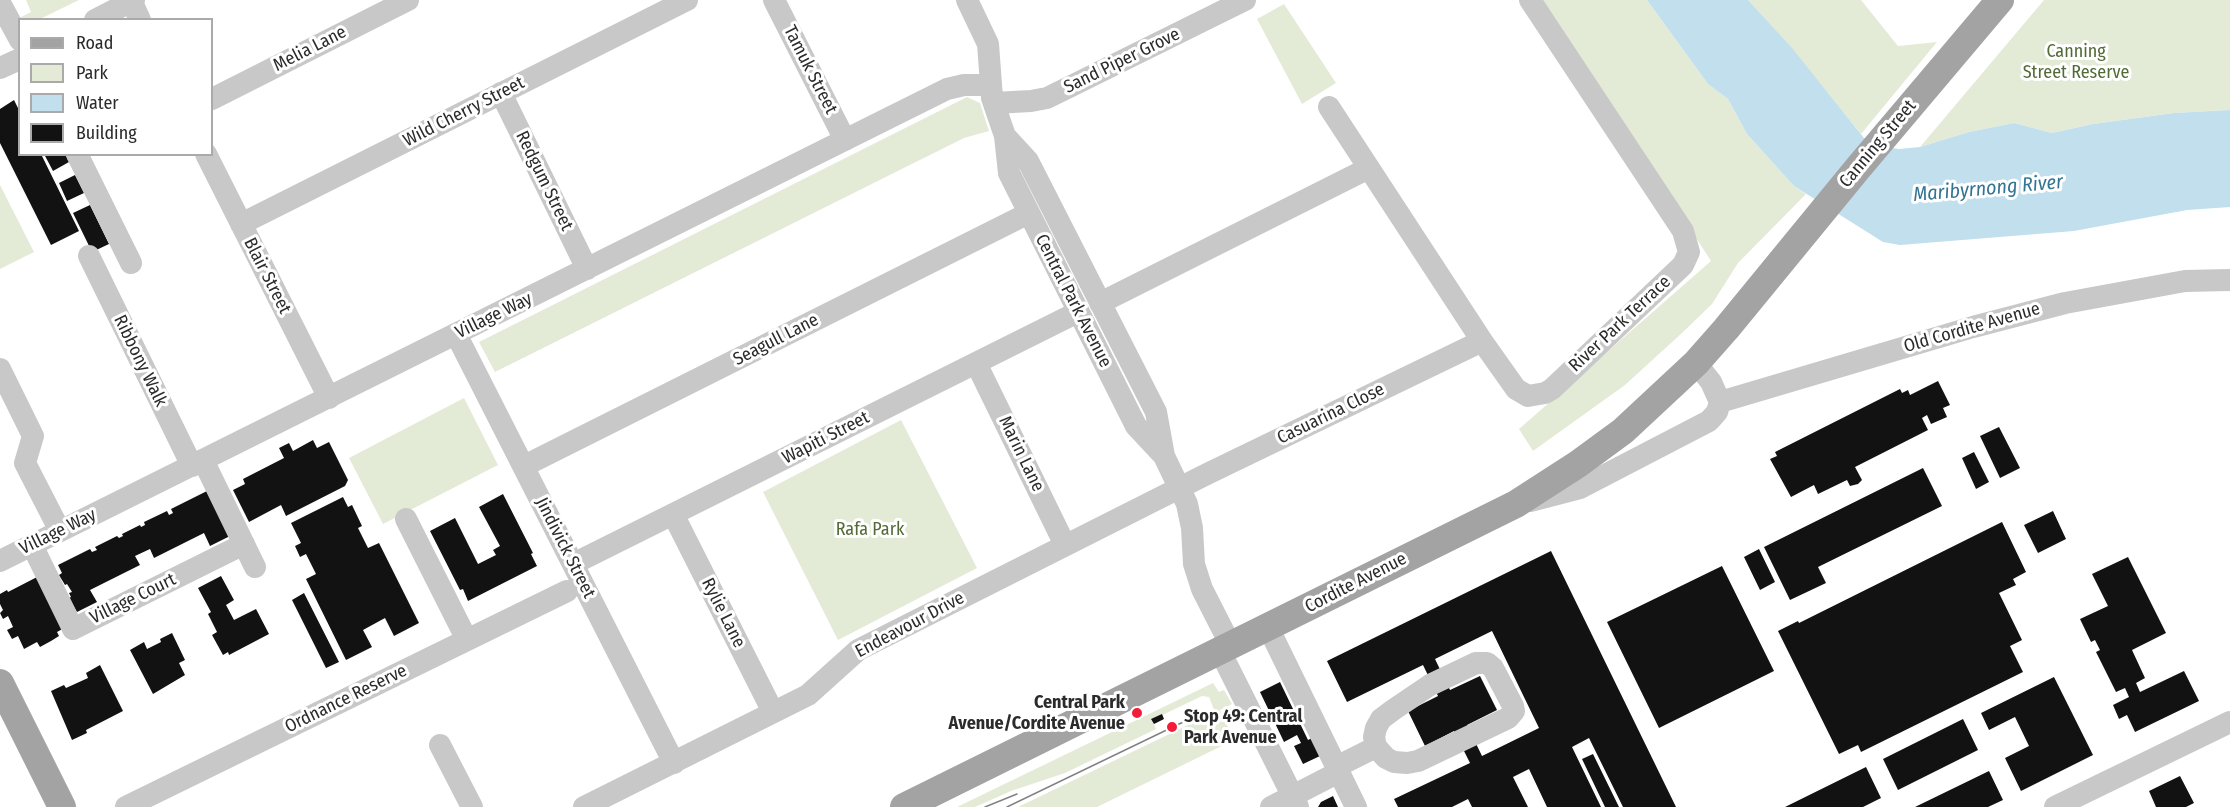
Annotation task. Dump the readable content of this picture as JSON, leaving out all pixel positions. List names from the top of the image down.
{
  "streets": {
    "main road": ["Canning Street", "Cordite Avenue"],
    "street": [
      "Melia Lane",
      "Sand Piper Grove",
      "Tamuk Street",
      "Wild Cherry Street",
      "Redgum Street",
      "Blair Street",
      "Central Park Avenue",
      "Village Way",
      "River Park Terrace",
      "Old Cordite Avenue",
      "Seagull Lane",
      "Ribbony Walk",
      "Casuarina Close",
      "Wapiti Street",
      "Marin Lane",
      "Jindivick Street",
      "Village Court",
      "Rylie Lane",
      "Endeavour Drive",
      "Ordnance Reserve"
    ]
  },
  "crossings": [
    ["Sand Piper Grove", "Central Park Avenue"],
    ["Sand Piper Grove", "Village Way"],
    ["Tamuk Street", "Village Way"],
    ["Wild Cherry Street", "Redgum Street"],
    ["Wild Cherry Street", "Blair Street"],
    ["Canning Street", "Cordite Avenue"],
    ["Redgum Street", "Village Way"],
    ["Blair Street", "Village Way"],
    ["Central Park Avenue", "Village Way"],
    ["Central Park Avenue", "Seagull Lane"],
    ["Central Park Avenue", "Casuarina Close"],
    ["Central Park Avenue", "Wapiti Street"],
    ["Central Park Avenue", "Cordite Avenue"],
    ["Central Park Avenue", "Endeavour Drive"],
    ["Village Way", "Ribbony Walk"],
    ["Village Way", "Jindivick Street"],
    ["Village Way", "Village Court"],
    ["River Park Terrace", "Casuarina Close"],
    ["Seagull Lane", "Jindivick Street"],
    ["Ribbony Walk", "Village Court"],
    ["Casuarina Close", "Endeavour Drive"],
    ["Wapiti Street", "Marin Lane"],
    ["Wapiti Street", "Jindivick Street"],
    ["Wapiti Street", "Rylie Lane"],
    ["Marin Lane", "Endeavour Drive"],
    ["Jindivick Street", "Endeavour Drive"],
    ["Rylie Lane", "Endeavour Drive"]
  ],
  "water": ["Maribyrnong River"],
  "parks": ["Canning Street Reserve", "Rafa Park"],
  "places": ["Central Park Avenue/Cordite Avenue", "Stop 49: Central Park Avenue"],
  "legend": [
    "Road",
    "Park",
    "Water",
    "Building"
  ]
}
